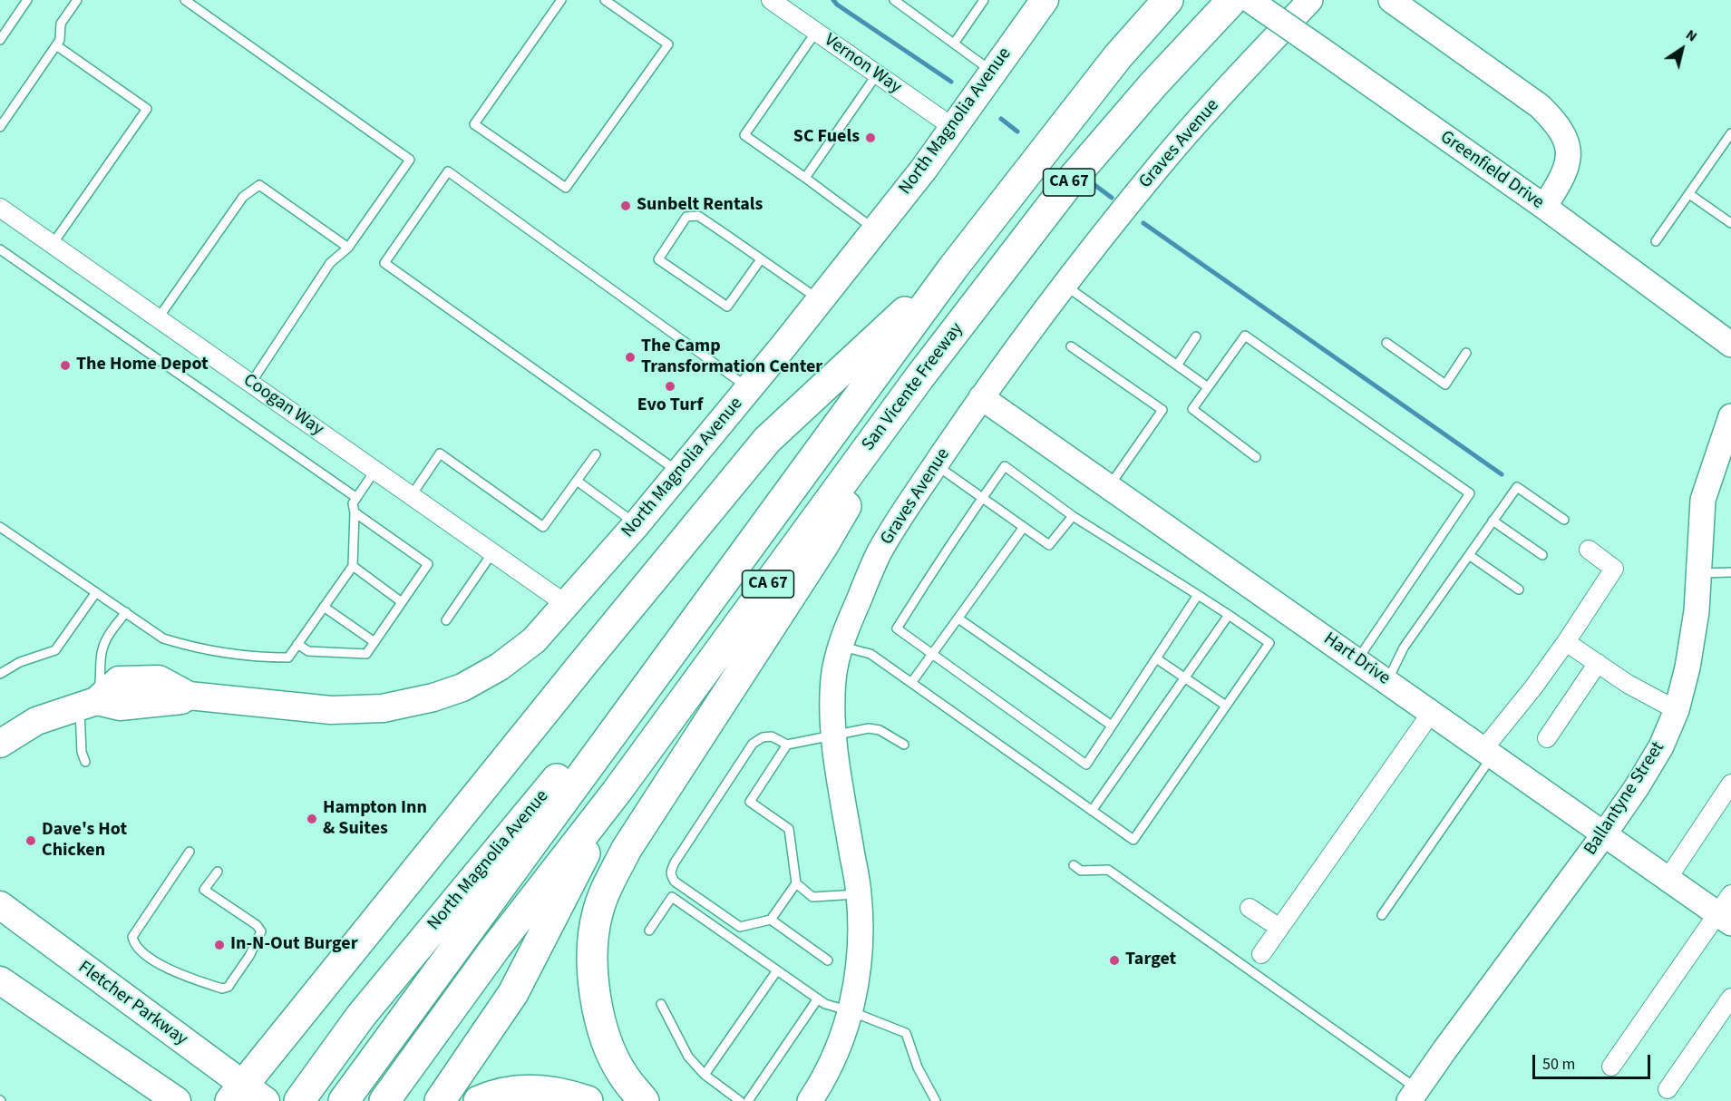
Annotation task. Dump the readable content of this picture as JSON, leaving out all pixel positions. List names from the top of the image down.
{
  "streets": {
    "highway": ["North Magnolia Avenue", "CA 67", "San Vicente Freeway"],
    "main road": [
      "Graves Avenue",
      "Greenfield Drive",
      "Hart Drive",
      "Ballantyne Street",
      "Fletcher Parkway"
    ],
    "street": ["Vernon Way", "Coogan Way"]
  },
  "crossings": [
    ["Vernon Way", "North Magnolia Avenue"],
    ["North Magnolia Avenue", "San Vicente Freeway"],
    ["North Magnolia Avenue", "Coogan Way"],
    ["Graves Avenue", "Hart Drive"],
    ["Hart Drive", "Ballantyne Street"]
  ],
  "places": [
    "SC Fuels",
    "Sunbelt Rentals",
    "The Camp Transformation Center",
    "The Home Depot",
    "Evo Turf",
    "Hampton Inn & Suites",
    "Dave's Hot Chicken",
    "In-N-Out Burger",
    "Target"
  ],
  "scale_bar": "50 m",
  "north": "top right"
}
